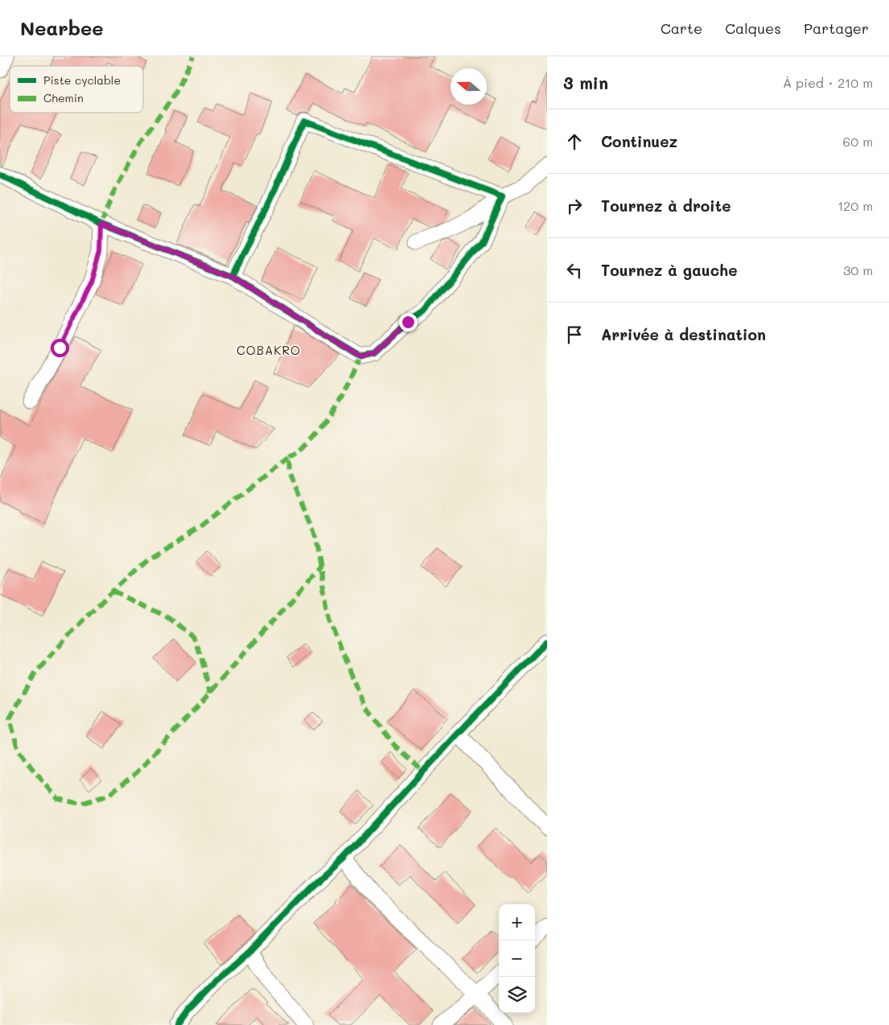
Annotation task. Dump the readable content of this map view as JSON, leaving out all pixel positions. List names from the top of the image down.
{
  "districts": ["COBAKRO"],
  "legend": ["Piste cyclable", "Chemin"],
  "north": "left",
  "page": {
    "header": "Nearbee",
    "nav": ["Carte", "Calques", "Partager"],
    "heading": ["3 min", "À pied · 210 m"],
    "list": [
      ["Continuez", "60 m"],
      ["Tournez à droite", "120 m"],
      ["Tournez à gauche", "30 m"],
      "Arrivée à destination"
    ],
    "map_buttons": ["+", "−"]
  }
}
